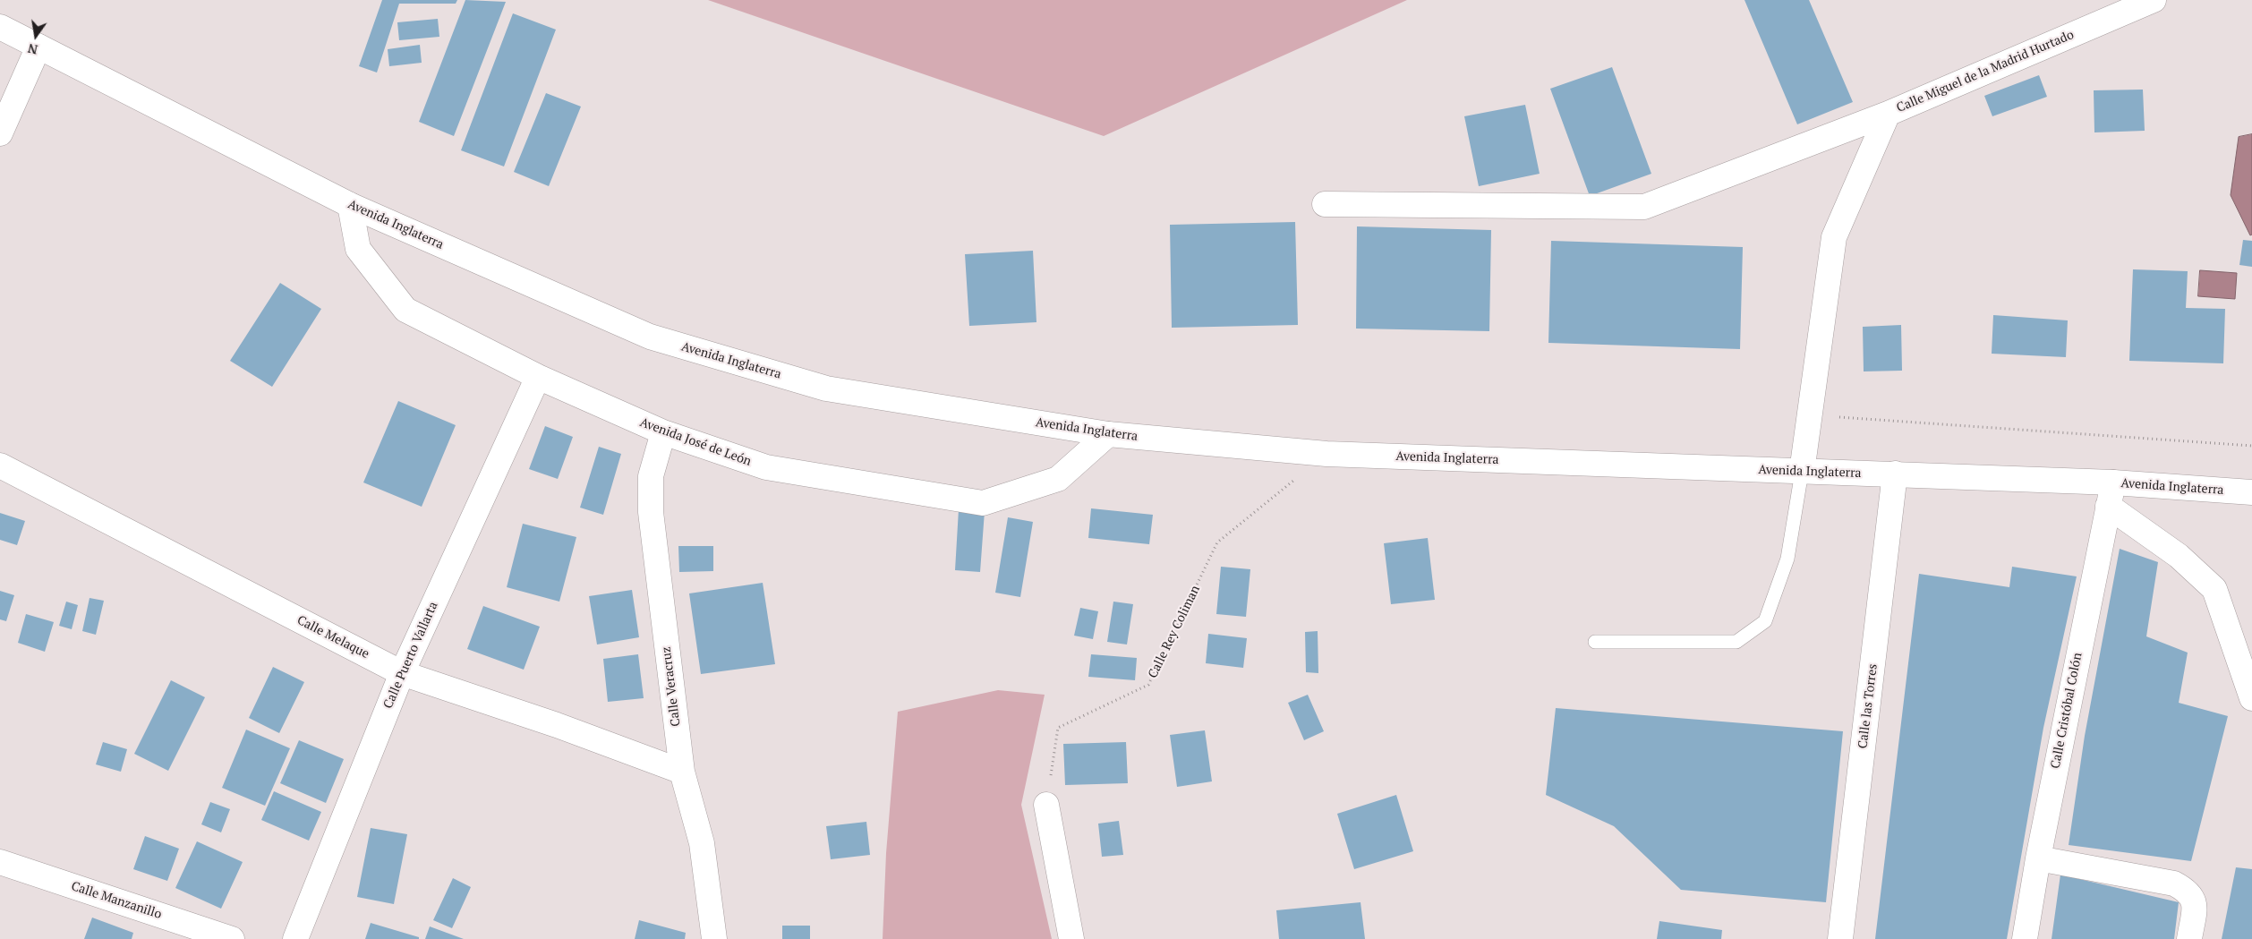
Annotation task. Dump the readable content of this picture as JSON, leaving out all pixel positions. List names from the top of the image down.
{
  "streets": {
    "street": [
      "Calle Miguel de la Madrid Hurtado",
      "Avenida Inglaterra",
      "Avenida José de León",
      "Calle Melaque",
      "Calle Puerto Vallarta",
      "Calle Veracruz",
      "Calle las Torres",
      "Calle Cristóbal Colón",
      "Calle Manzanillo"
    ],
    "path": ["Calle Rey Coliman"]
  },
  "crossings": [
    ["Calle Miguel de la Madrid Hurtado", "Avenida Inglaterra"],
    ["Avenida Inglaterra", "Avenida José de León"],
    ["Avenida Inglaterra", "Calle Rey Coliman"],
    ["Avenida Inglaterra", "Calle las Torres"],
    ["Avenida Inglaterra", "Calle Cristóbal Colón"],
    ["Avenida José de León", "Calle Puerto Vallarta"],
    ["Avenida José de León", "Calle Veracruz"],
    ["Calle Melaque", "Calle Puerto Vallarta"],
    ["Calle Melaque", "Calle Veracruz"]
  ],
  "north": "bottom"
}
